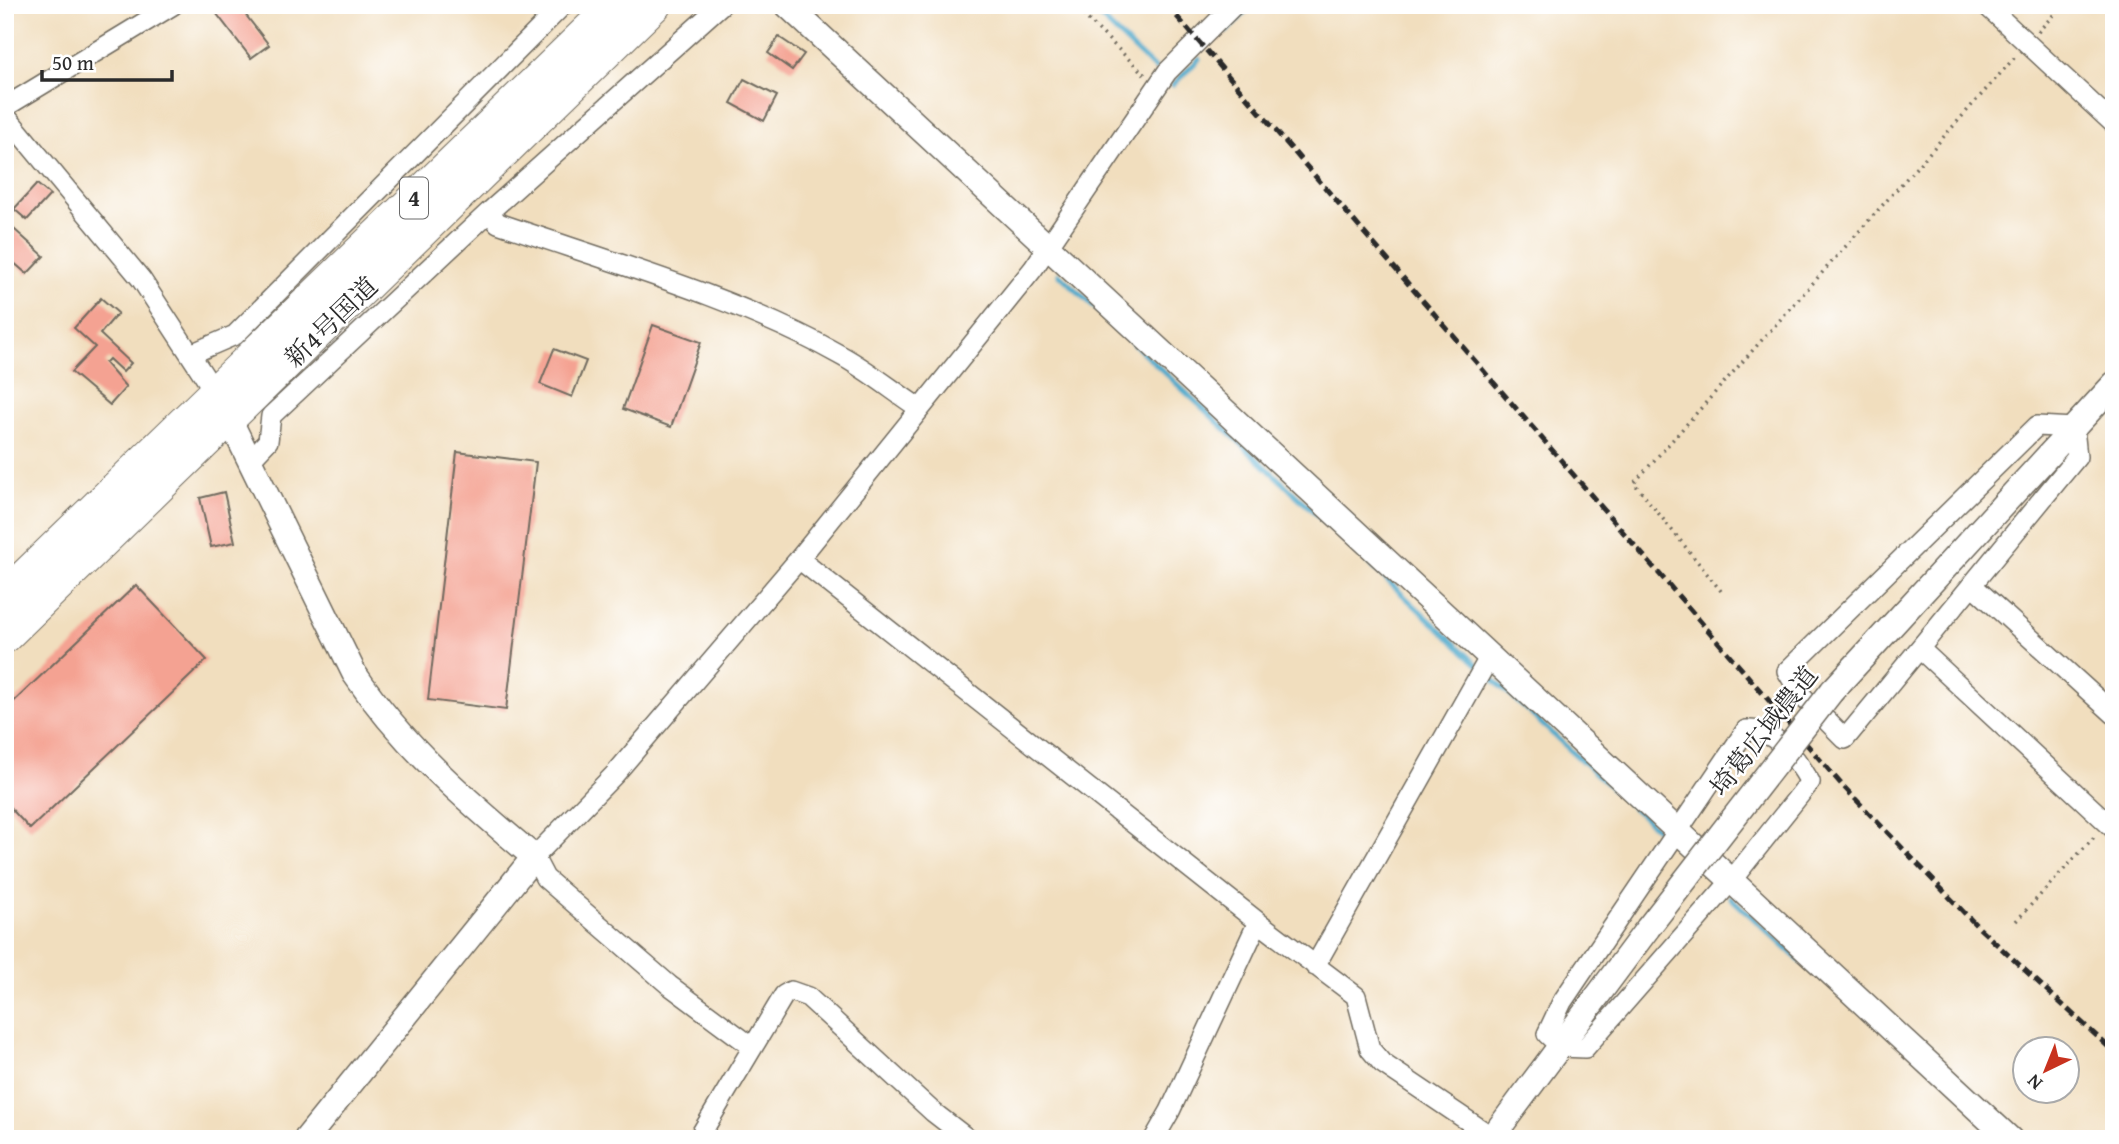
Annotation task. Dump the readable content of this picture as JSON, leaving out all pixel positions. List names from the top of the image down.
{
  "streets": {
    "highway": ["4", "新4号国道"],
    "street": ["埼葛広域農道"]
  },
  "scale_bar": "50 m",
  "north": "bottom left"
}
